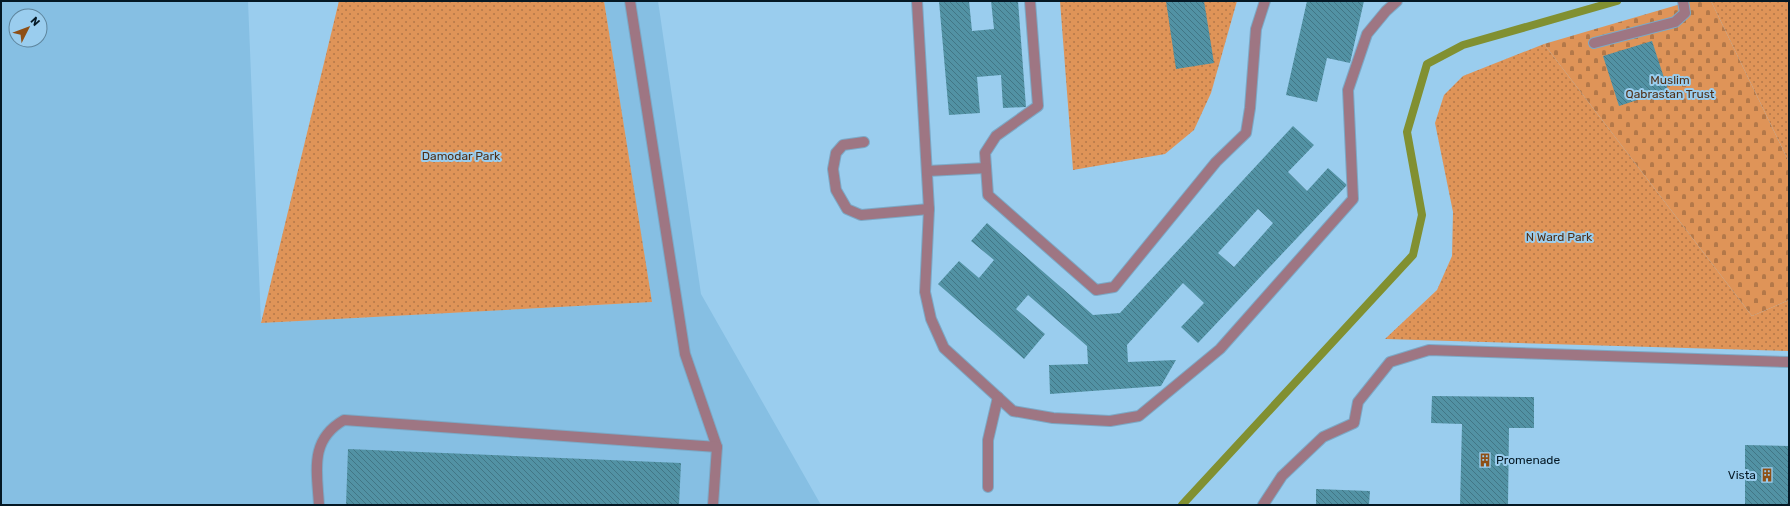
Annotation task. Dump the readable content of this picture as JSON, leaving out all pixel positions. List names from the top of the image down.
{
  "parks": ["Muslim Qabrastan Trust", "Damodar Park", "N Ward Park"],
  "places": {
    "building": ["Promenade", "Vista"]
  },
  "north": "top right"
}
